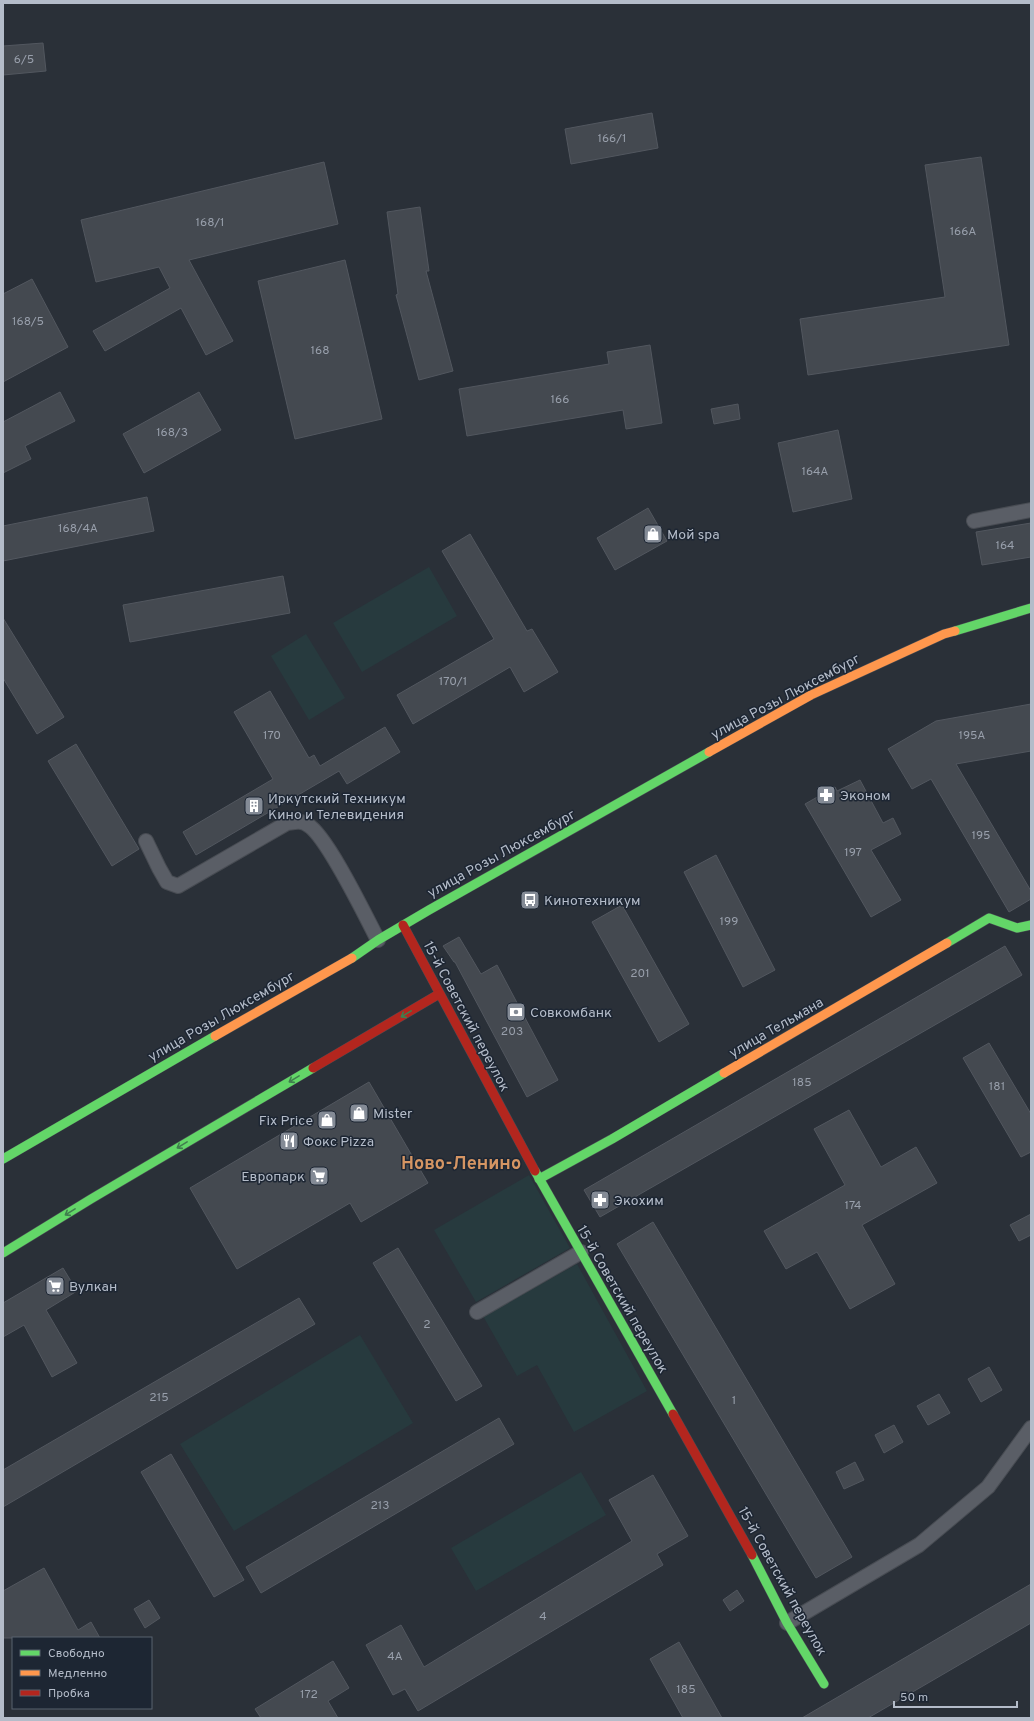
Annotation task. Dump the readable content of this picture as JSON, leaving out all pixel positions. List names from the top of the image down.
{
  "streets": {
    "street": ["улица Розы Люксембург", "15-й Советский переулок", "улица Тельмана"]
  },
  "crossings": [
    ["улица Розы Люксембург", "15-й Советский переулок"],
    ["15-й Советский переулок", "улица Тельмана"]
  ],
  "districts": ["Ново-Ленино"],
  "places": {
    "shop": ["Мой spa", "Mister", "Fix Price"],
    "pharmacy": ["Эконом", "Экохим"],
    "building": ["Иркутский Техникум Кино и Телевидения"],
    "bus stop": ["Кинотехникум"],
    "bank": ["Совкомбанк"],
    "restaurant": ["Фокс Pizza"],
    "supermarket": ["Европарк", "Вулкан"]
  },
  "house_numbers": [
    "6/5",
    "166/1",
    "168/1",
    "166А",
    "168/5",
    "168",
    "166",
    "168/3",
    "164А",
    "168/4А",
    "164",
    "170/1",
    "170",
    "195А",
    "195",
    "197",
    "199",
    "201",
    "203",
    "185",
    "181",
    "174",
    "2",
    "215",
    "1",
    "213",
    "4",
    "4А",
    "185",
    "172"
  ],
  "legend": ["Свободно", "Медленно", "Пробка"],
  "scale_bar": "50 m"
}
